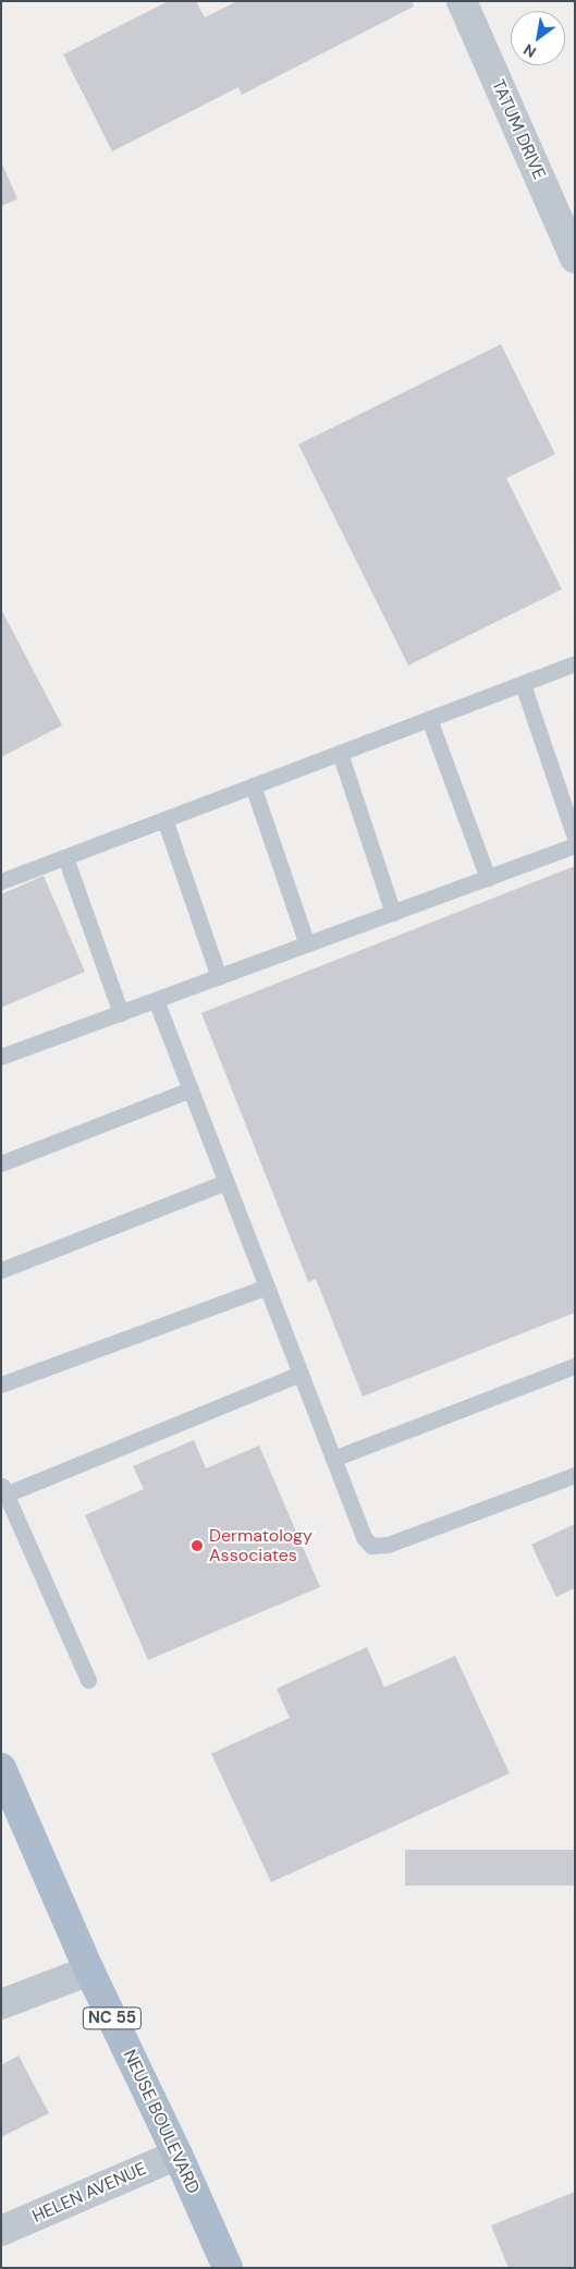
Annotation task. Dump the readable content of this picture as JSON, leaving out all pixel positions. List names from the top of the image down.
{
  "streets": {
    "main road": ["NC 55", "NEUSE BOULEVARD"],
    "street": ["TATUM DRIVE", "HELEN AVENUE"]
  },
  "crossings": [
    ["NEUSE BOULEVARD", "HELEN AVENUE"]
  ],
  "places": ["Dermatology Associates"],
  "north": "bottom left"
}
